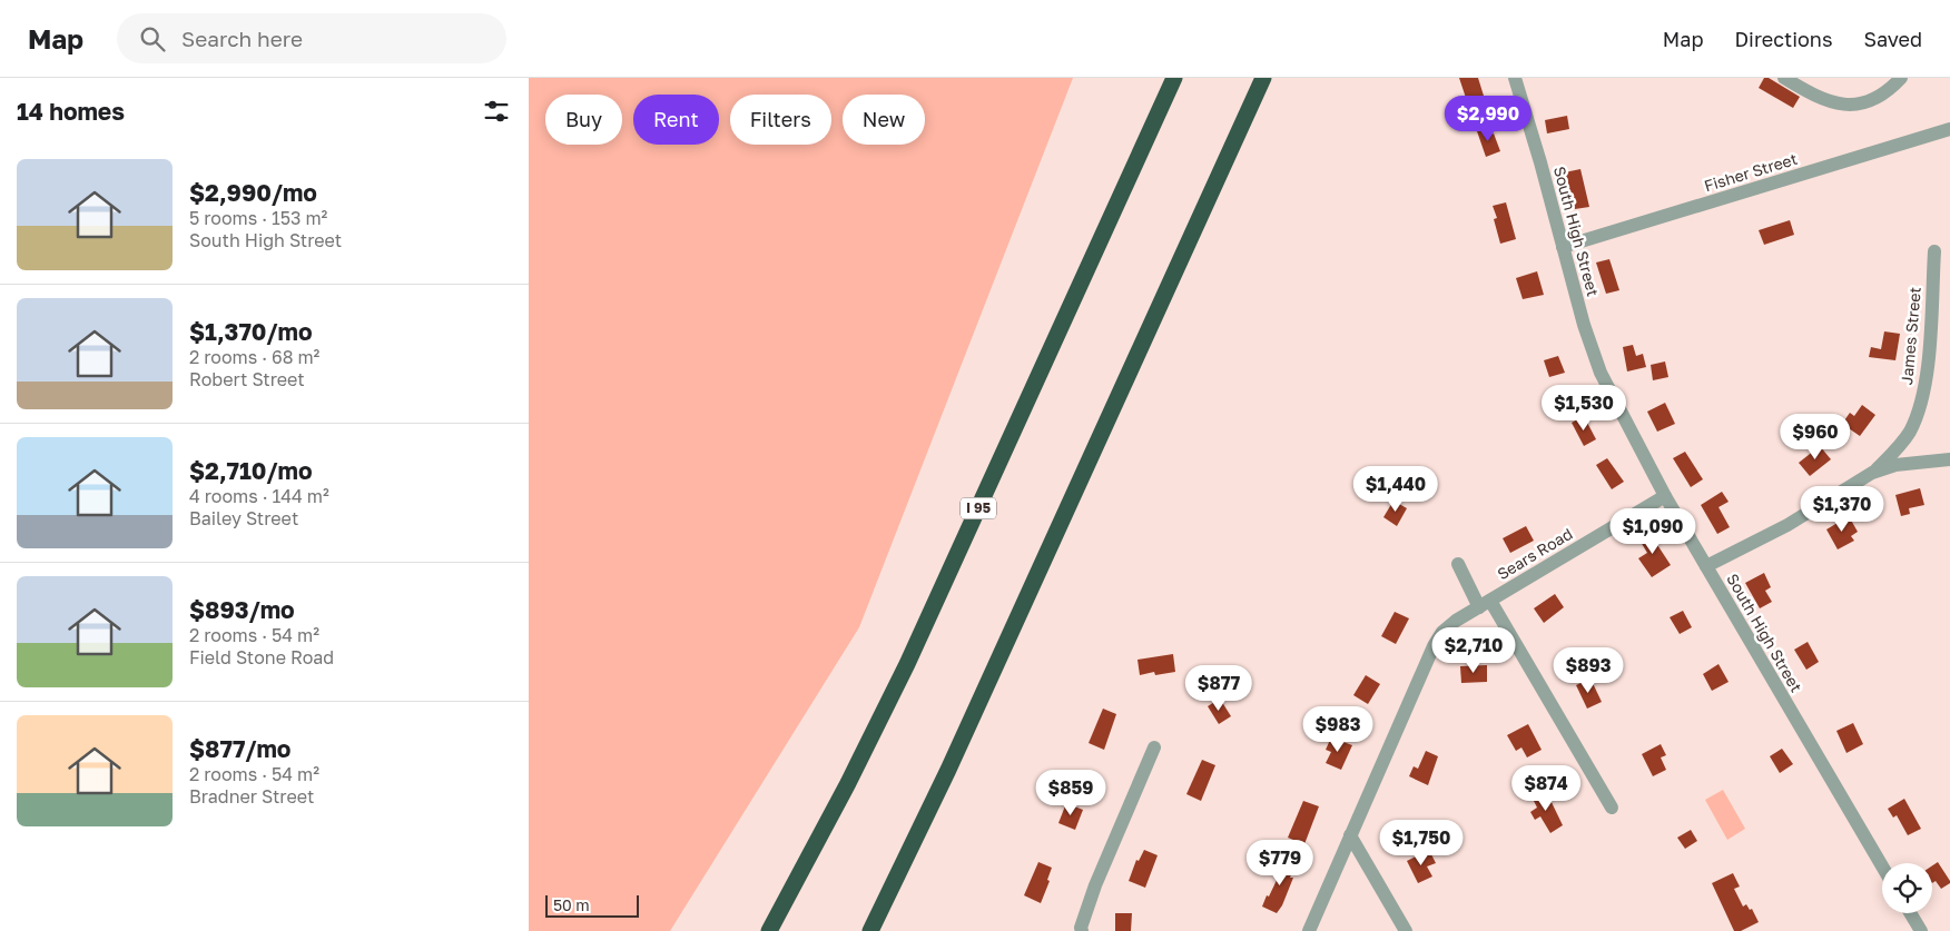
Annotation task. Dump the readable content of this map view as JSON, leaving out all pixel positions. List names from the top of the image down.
{
  "streets": {
    "highway": ["I 95"],
    "street": [
      "Fisher Street",
      "South High Street",
      "James Street",
      "Sears Road"
    ]
  },
  "crossings": [
    ["Fisher Street", "South High Street"],
    ["South High Street", "Sears Road"]
  ],
  "scale_bar": "50 m",
  "page": {
    "header": "Map",
    "search": "Search here",
    "nav": ["Map", "Directions", "Saved"],
    "heading": "14 homes",
    "chip": [
      "Buy",
      "Rent",
      "Filters",
      "New"
    ],
    "price": [
      "$2,990",
      "$1,530",
      "$960",
      "$1,440",
      "$1,370",
      "$1,090",
      "$2,710",
      "$893",
      "$877",
      "$983",
      "$874",
      "$859",
      "$1,750",
      "$779"
    ],
    "list": [
      {
        "name": "$2,990/mo",
        "note": "5 rooms · 153 m² · South High Street"
      },
      {
        "name": "$1,370/mo",
        "note": "2 rooms · 68 m² · Robert Street"
      },
      {
        "name": "$2,710/mo",
        "note": "4 rooms · 144 m² · Bailey Street"
      },
      {
        "name": "$893/mo",
        "note": "2 rooms · 54 m² · Field Stone Road"
      },
      {
        "name": "$877/mo",
        "note": "2 rooms · 54 m² · Bradner Street"
      }
    ],
    "scale": "50 m"
  }
}
